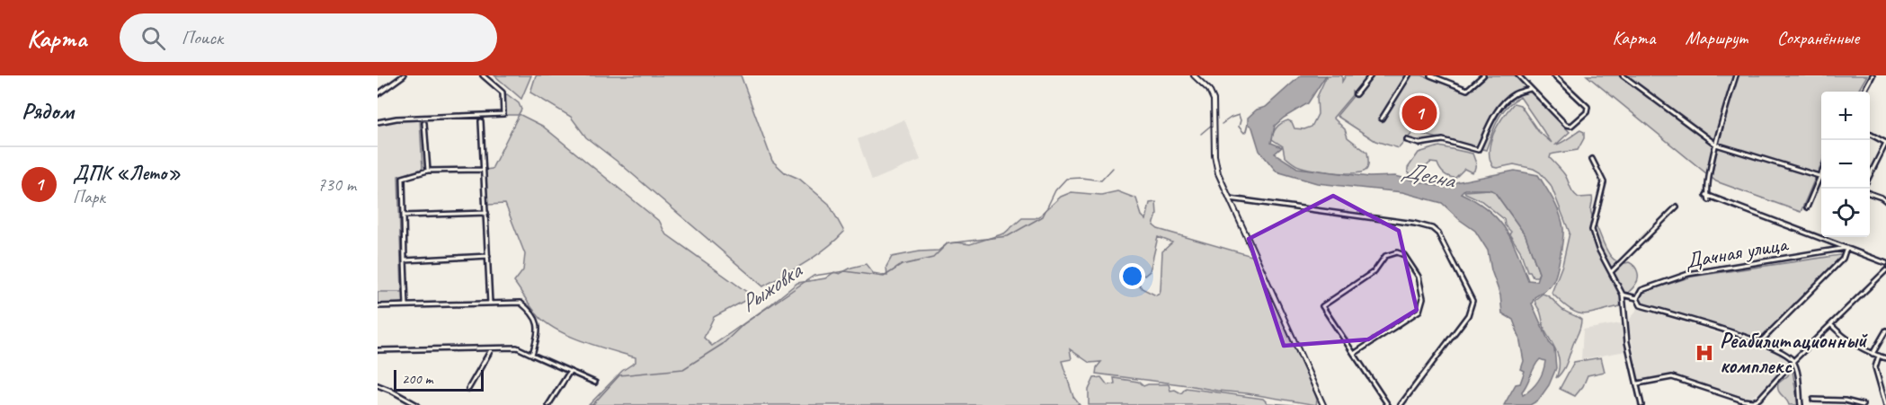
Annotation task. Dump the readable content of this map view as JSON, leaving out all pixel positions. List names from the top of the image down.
{
  "streets": {
    "street": ["Дачная улица"]
  },
  "water": ["Десна", "Рыжовка"],
  "places": {
    "hospital": ["Реабилитационный комплекс"]
  },
  "scale_bar": "200 m",
  "page": {
    "header": "Карта",
    "search": "Поиск",
    "nav": ["Карта", "Маршрут", "Сохранённые"],
    "heading": "Рядом",
    "map_buttons": ["+", "−"],
    "pins": "1",
    "list": [
      {
        "mark": "1",
        "name": "ДПК «Лето»",
        "note": "Парк",
        "value": "730 m"
      }
    ],
    "scale": "200 m"
  }
}
